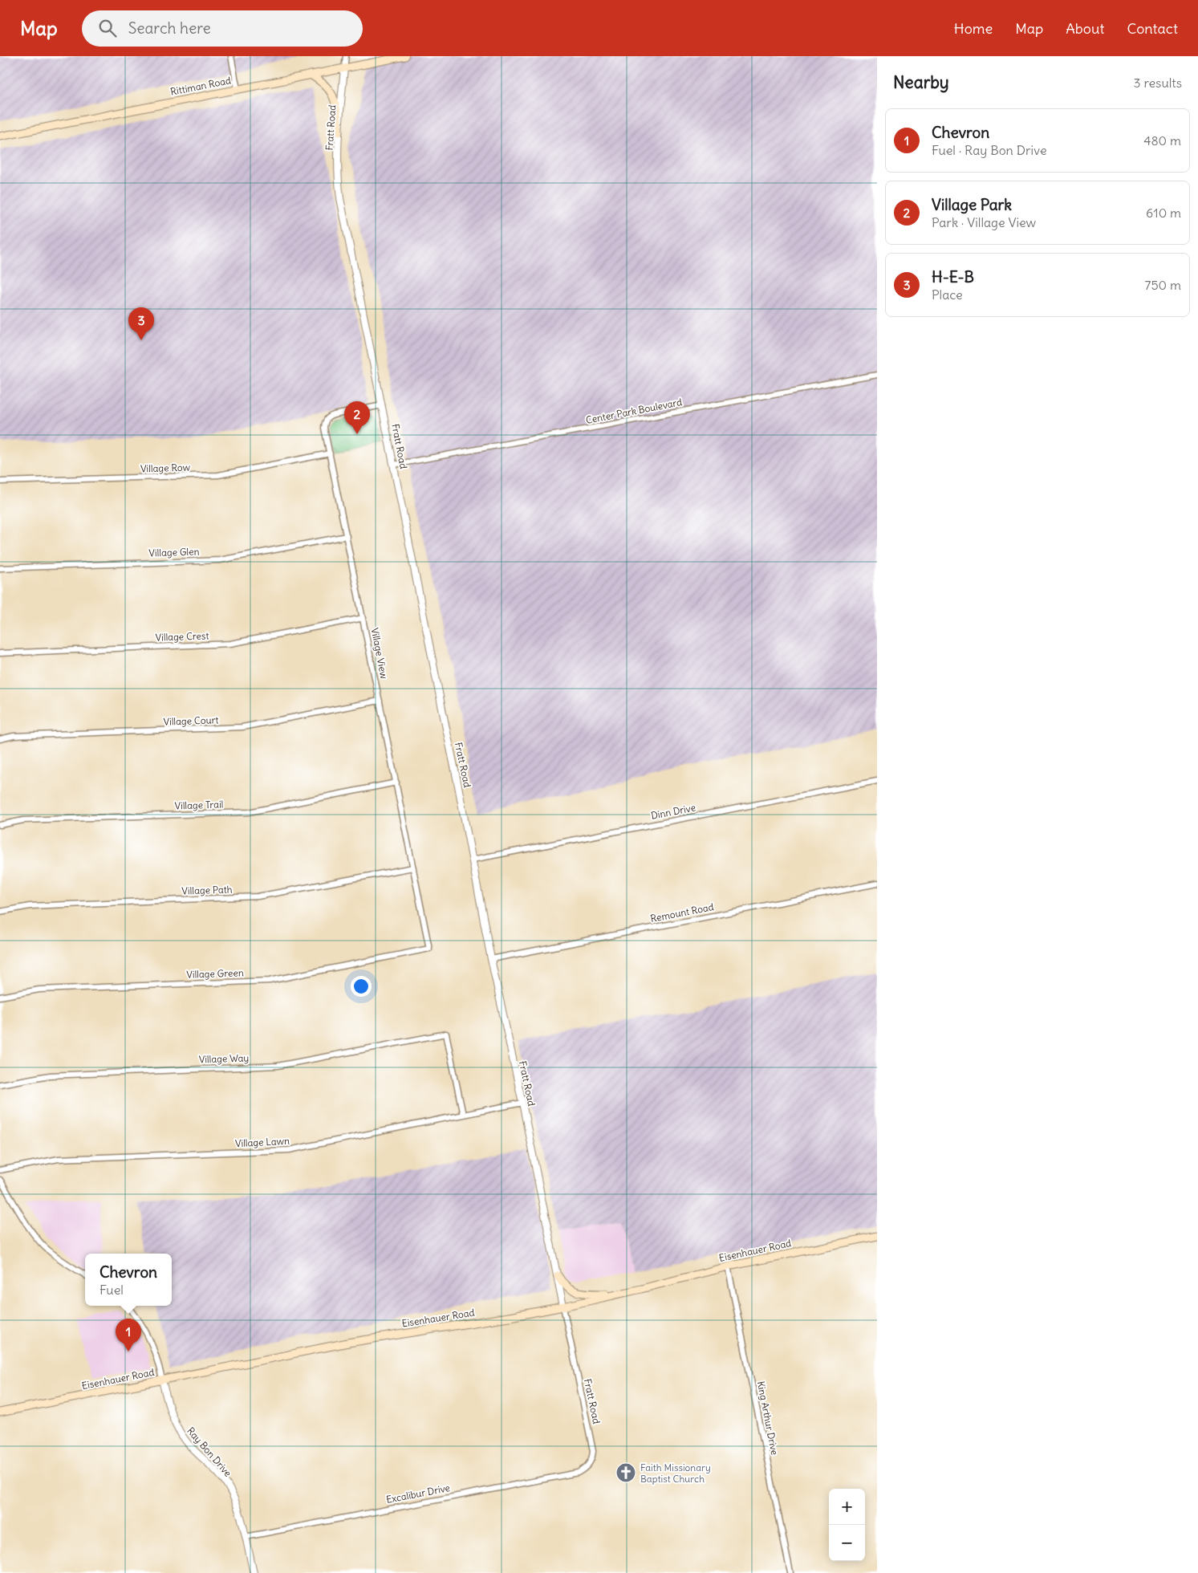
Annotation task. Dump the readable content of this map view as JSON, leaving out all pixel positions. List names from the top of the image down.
{
  "streets": {
    "main road": ["Rittiman Road", "Eisenhauer Road"],
    "street": [
      "Fratt Road",
      "Center Park Boulevard",
      "Village Row",
      "Village Glen",
      "Village Crest",
      "Village View",
      "Village Court",
      "Village Trail",
      "Dinn Drive",
      "Village Path",
      "Remount Road",
      "Village Green",
      "Village Way",
      "Village Lawn",
      "King Arthur Drive",
      "Ray Bon Drive",
      "Excalibur Drive"
    ]
  },
  "crossings": [
    ["Rittiman Road", "Fratt Road"],
    ["Fratt Road", "Center Park Boulevard"],
    ["Fratt Road", "Village View"],
    ["Fratt Road", "Dinn Drive"],
    ["Fratt Road", "Remount Road"],
    ["Fratt Road", "Village Lawn"],
    ["Fratt Road", "Eisenhauer Road"],
    ["Fratt Road", "Excalibur Drive"],
    ["Village Row", "Village View"],
    ["Village Glen", "Village View"],
    ["Village Crest", "Village View"],
    ["Village View", "Village Court"],
    ["Village View", "Village Trail"],
    ["Village View", "Village Path"],
    ["Village View", "Village Green"],
    ["Village Way", "Village Lawn"],
    ["Eisenhauer Road", "King Arthur Drive"],
    ["Eisenhauer Road", "Ray Bon Drive"],
    ["Ray Bon Drive", "Excalibur Drive"]
  ],
  "places": {
    "church": ["Faith Missionary Baptist Church"]
  },
  "page": {
    "header": "Map",
    "search": "Search here",
    "nav": [
      "Home",
      "Map",
      "About",
      "Contact"
    ],
    "heading": ["Nearby", "3 results"],
    "list": [
      {
        "mark": "1",
        "name": "Chevron",
        "note": "Fuel · Ray Bon Drive",
        "value": "480 m"
      },
      {
        "mark": "2",
        "name": "Village Park",
        "note": "Park · Village View",
        "value": "610 m"
      },
      {
        "mark": "3",
        "name": "H-E-B",
        "note": "Place",
        "value": "750 m"
      }
    ],
    "pins": ["3", "2", "1"],
    "popup": ["Chevron", "Fuel"],
    "map_buttons": ["+", "−"]
  }
}
